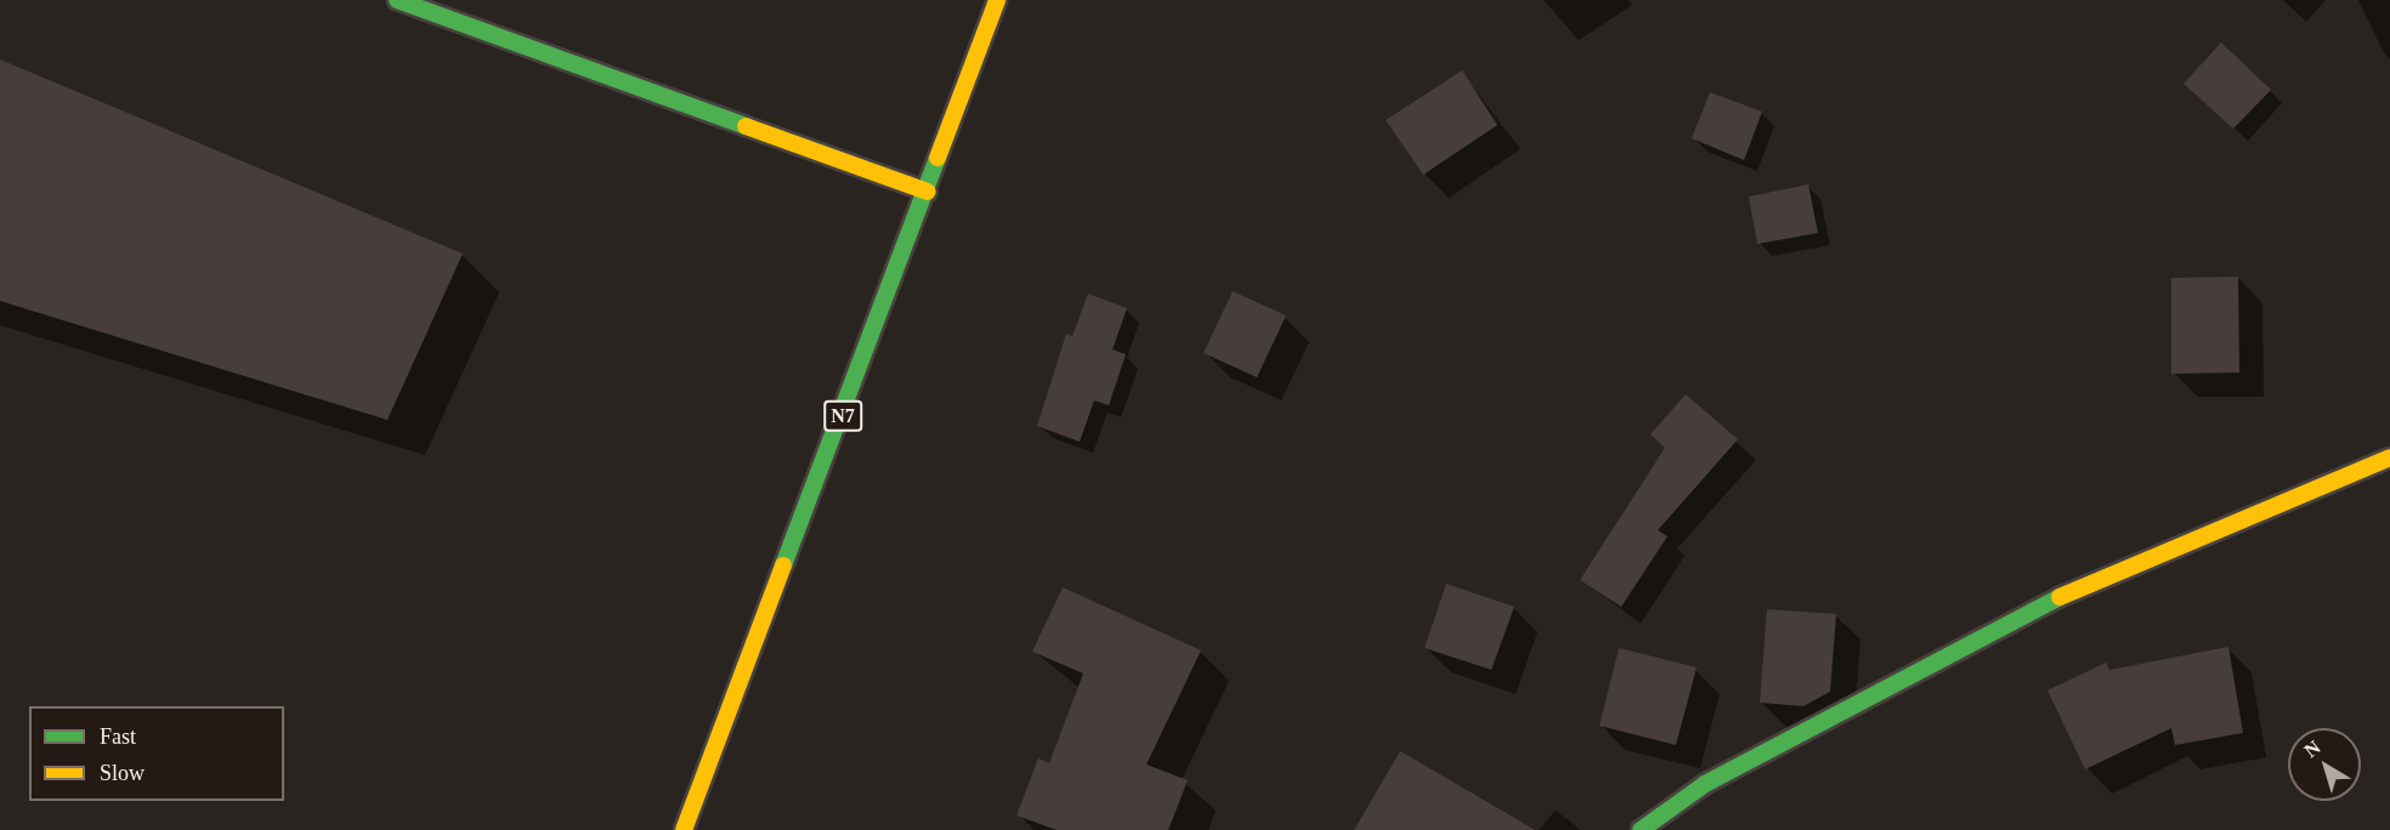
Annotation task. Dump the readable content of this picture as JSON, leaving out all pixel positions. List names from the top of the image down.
{
  "streets": {
    "main road": ["N7"]
  },
  "legend": ["Fast", "Slow"],
  "north": "top left"
}
